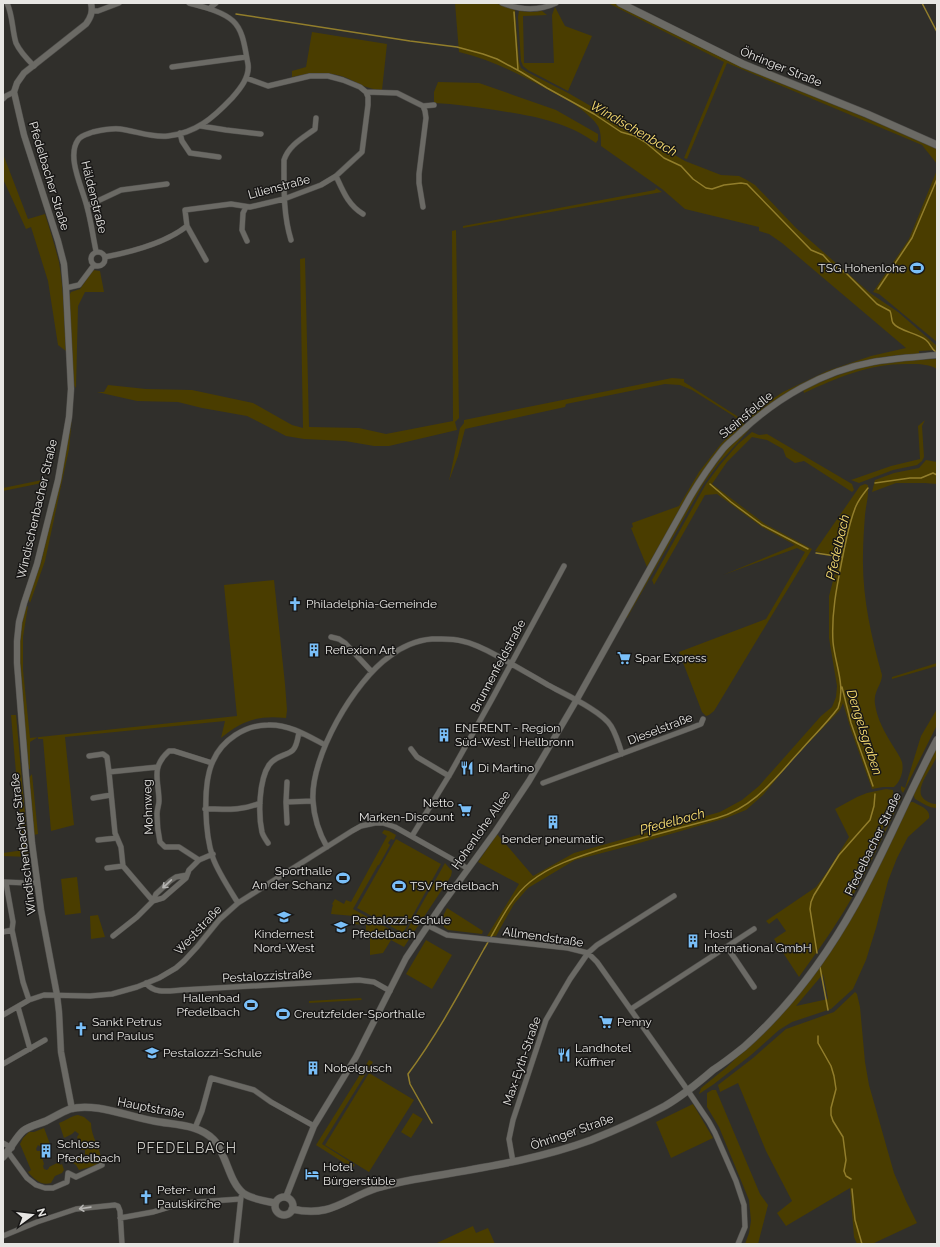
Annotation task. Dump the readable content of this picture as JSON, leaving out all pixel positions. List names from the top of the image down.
{
  "streets": {
    "main road": ["Öhringer Straße", "Pfedelbacher Straße", "Hauptstraße"],
    "street": [
      "Lilienstraße",
      "Häldenstraße",
      "Steinsfeldle",
      "Windischenbacher Straße",
      "Brunnenfeldstraße",
      "Dieselstraße",
      "Mohnweg",
      "Hohenlohe Allee",
      "Weststraße",
      "Allmendstraße",
      "Pestalozzistraße",
      "Max-Eyth-Straße"
    ]
  },
  "crossings": [
    ["Öhringer Straße", "Pfedelbacher Straße"],
    ["Öhringer Straße", "Hohenlohe Allee"],
    ["Öhringer Straße", "Allmendstraße"],
    ["Öhringer Straße", "Max-Eyth-Straße"],
    ["Pfedelbacher Straße", "Windischenbacher Straße"],
    ["Steinsfeldle", "Hohenlohe Allee"],
    ["Windischenbacher Straße", "Weststraße"],
    ["Windischenbacher Straße", "Hauptstraße"],
    ["Brunnenfeldstraße", "Dieselstraße"],
    ["Brunnenfeldstraße", "Weststraße"],
    ["Dieselstraße", "Hohenlohe Allee"],
    ["Dieselstraße", "Weststraße"],
    ["Hohenlohe Allee", "Weststraße"],
    ["Hohenlohe Allee", "Allmendstraße"],
    ["Hohenlohe Allee", "Pestalozzistraße"],
    ["Weststraße", "Pestalozzistraße"],
    ["Allmendstraße", "Max-Eyth-Straße"]
  ],
  "districts": ["PFEDELBACH"],
  "water": ["Windischenbach", "Pfedelbach", "Dengelsgraben"],
  "places": {
    "sports": [
      "TSG Hohenlohe",
      "Sporthalle An der Schanz",
      "TSV Pfedelbach",
      "Hallenbad Pfedelbach",
      "Creutzfelder-Sporthalle"
    ],
    "church": ["Philadelphia-Gemeinde", "Sankt Petrus und Paulus", "Peter- und Paulskirche"],
    "building": [
      "Reflexion Art",
      "ENERENT - Region Süd-West | Hellbronn",
      "bender pneumatic",
      "Hosti International GmbH",
      "Nobelgusch",
      "Schloss Pfedelbach"
    ],
    "supermarket": ["Spar Express", "Netto Marken-Discount", "Penny"],
    "restaurant": ["Di Martino", "Landhotel Küffner"],
    "school or university": ["Kindernest Nord-West", "Pestalozzi-Schule Pfedelbach", "Pestalozzi-Schule"],
    "hotel": ["Hotel Bürgerstüble"]
  },
  "north": "right"
}
